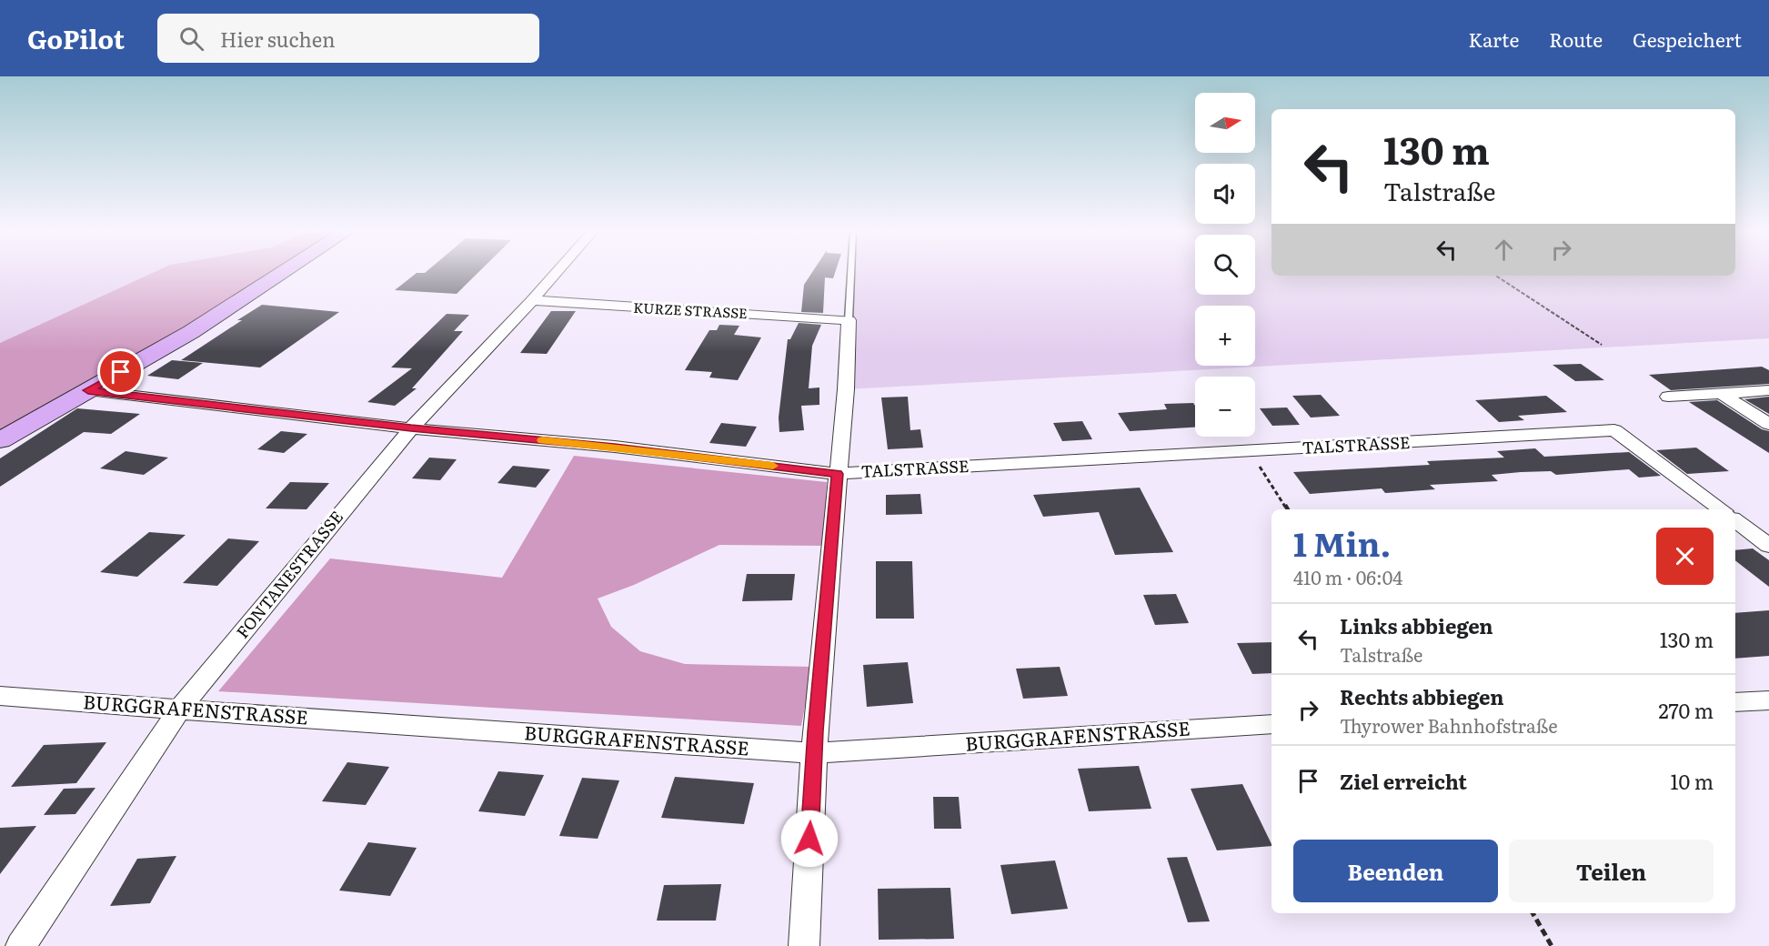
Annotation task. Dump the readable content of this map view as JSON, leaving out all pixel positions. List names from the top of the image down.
{
  "streets": {
    "street": [
      "KURZE STRASSE",
      "TALSTRASSE",
      "FONTANESTRASSE",
      "BURGGRAFENSTRASSE"
    ]
  },
  "crossings": [
    ["KURZE STRASSE", "FONTANESTRASSE"],
    ["TALSTRASSE", "FONTANESTRASSE"],
    ["FONTANESTRASSE", "BURGGRAFENSTRASSE"]
  ],
  "north": "right",
  "page": {
    "header": "GoPilot",
    "search": "Hier suchen",
    "nav": ["Karte", "Route", "Gespeichert"],
    "map_buttons": ["+", "−"],
    "turn": ["130 m", "Talstraße"],
    "heading": ["1 Min.", "410 m · 06:04"],
    "list": [
      {
        "name": "Links abbiegen",
        "note": "Talstraße",
        "value": "130 m"
      },
      {
        "name": "Rechts abbiegen",
        "note": "Thyrower Bahnhofstraße",
        "value": "270 m"
      },
      {
        "name": "Ziel erreicht",
        "value": "10 m"
      }
    ],
    "buttons": ["Beenden", "Teilen"]
  }
}
